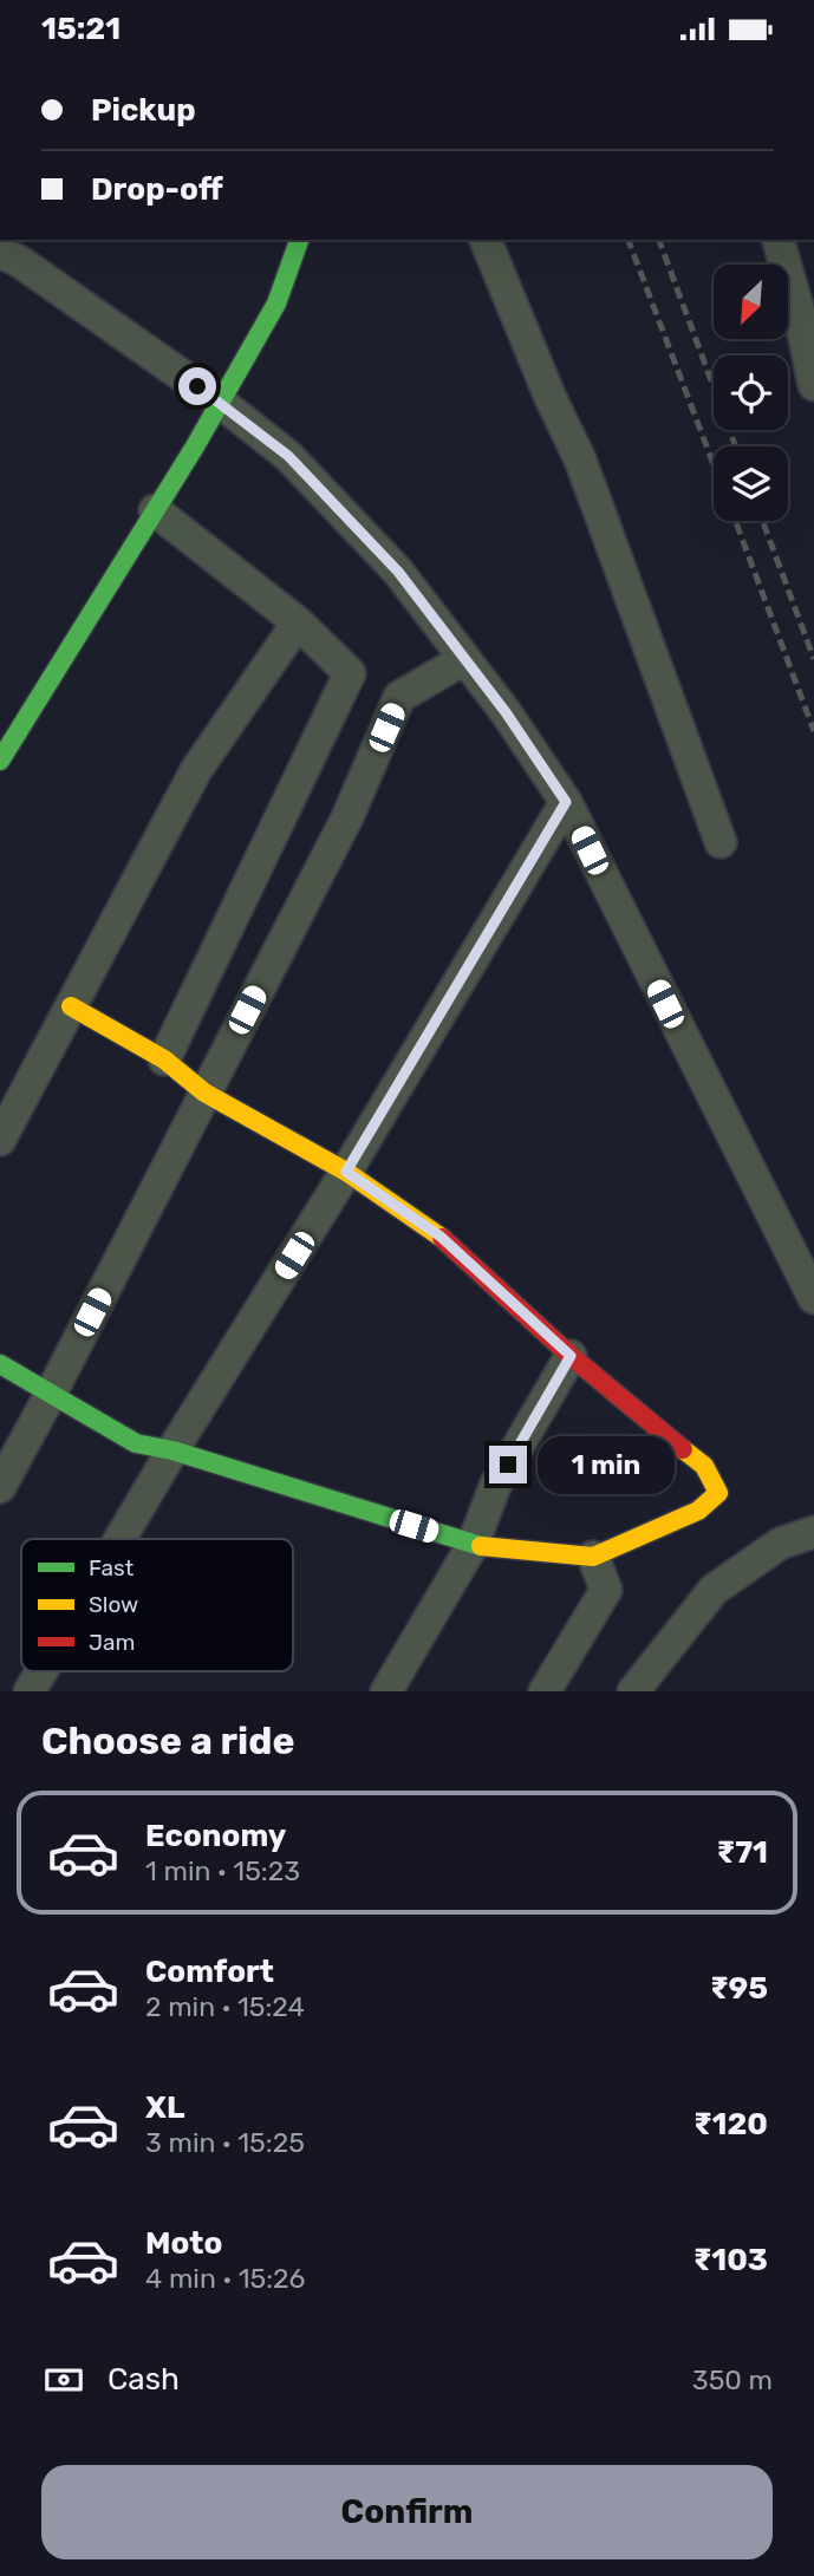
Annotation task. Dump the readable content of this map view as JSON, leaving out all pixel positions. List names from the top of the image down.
{
  "legend": ["Fast", "Slow", "Jam"],
  "north": "bottom left",
  "page": {
    "status": "15:21",
    "banner": ["Pickup", "Drop-off"],
    "bubble": "1 min",
    "heading": "Choose a ride",
    "list": [
      {
        "name": "Economy",
        "note": "1 min · 15:23",
        "value": "₹71"
      },
      {
        "name": "Comfort",
        "note": "2 min · 15:24",
        "value": "₹95"
      },
      {
        "name": "XL",
        "note": "3 min · 15:25",
        "value": "₹120"
      },
      {
        "name": "Moto",
        "note": "4 min · 15:26",
        "value": "₹103"
      }
    ],
    "pay": ["Cash", "350 m"],
    "buttons": "Confirm"
  }
}
